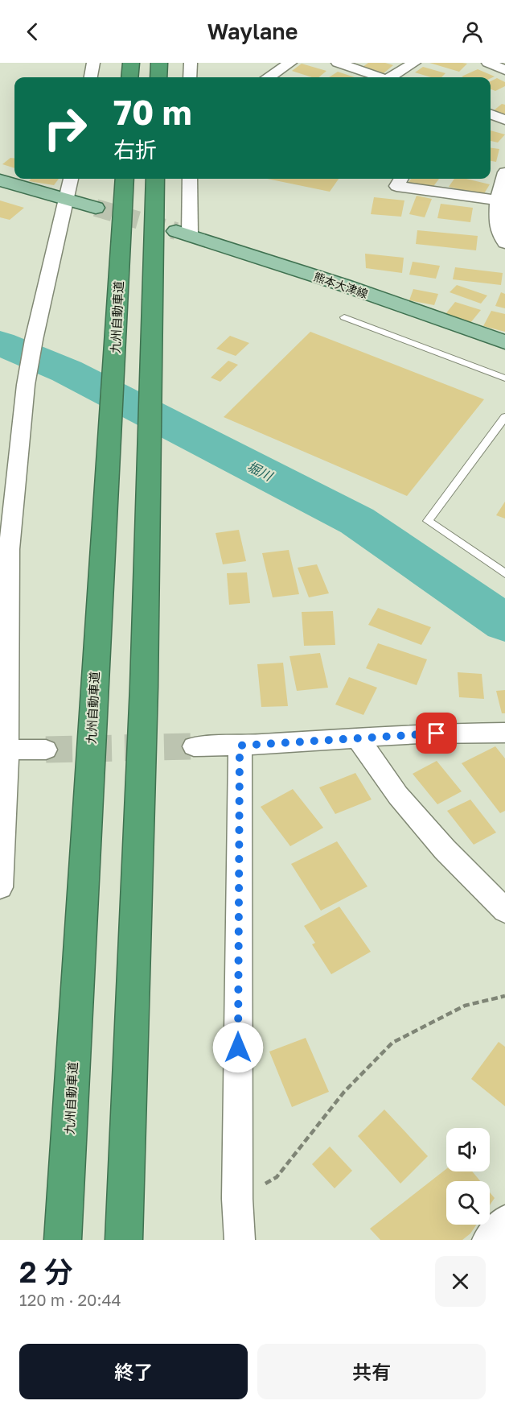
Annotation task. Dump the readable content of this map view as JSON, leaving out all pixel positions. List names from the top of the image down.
{
  "streets": {
    "highway": ["九州自動車道"],
    "main road": ["熊本大津線"]
  },
  "water": ["堀川"],
  "page": {
    "header": "Waylane",
    "turn": ["70 m", "右折"],
    "heading": ["2 分", "120 m · 20:44"],
    "buttons": ["終了", "共有"]
  }
}
